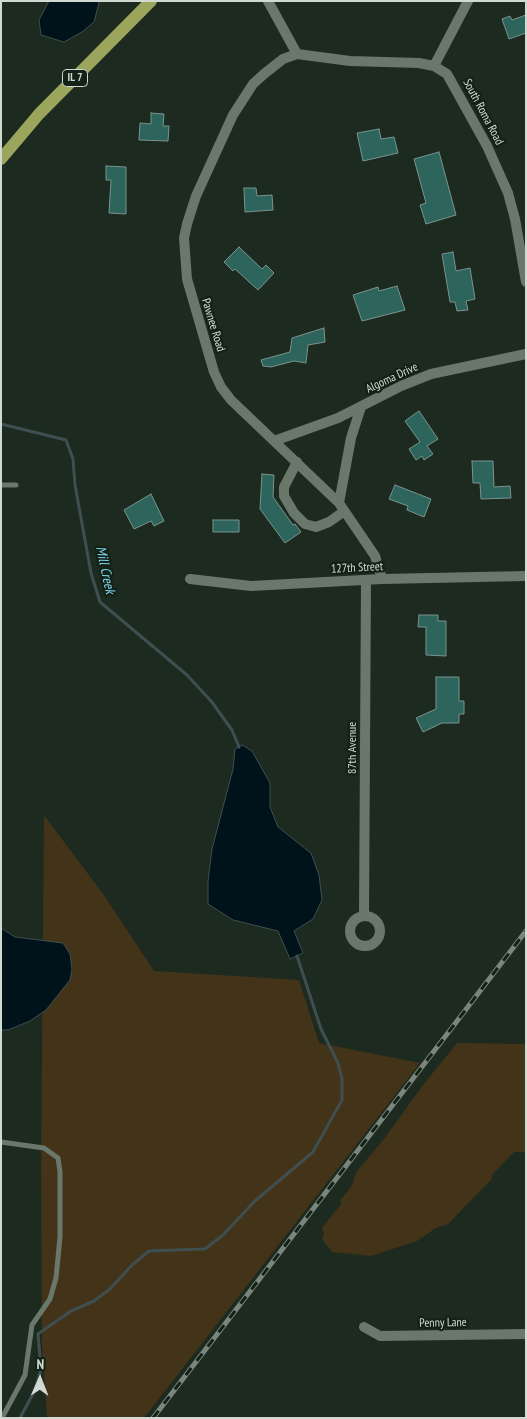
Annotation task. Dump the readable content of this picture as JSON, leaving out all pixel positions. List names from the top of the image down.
{
  "streets": {
    "main road": ["IL 7"],
    "street": [
      "South Roma Road",
      "Pawnee Road",
      "Algoma Drive",
      "127th Street",
      "87th Avenue",
      "Penny Lane"
    ]
  },
  "crossings": [
    ["Pawnee Road", "Algoma Drive"],
    ["Pawnee Road", "127th Street"],
    ["127th Street", "87th Avenue"]
  ],
  "water": ["Mill Creek"],
  "north": "top"
}
